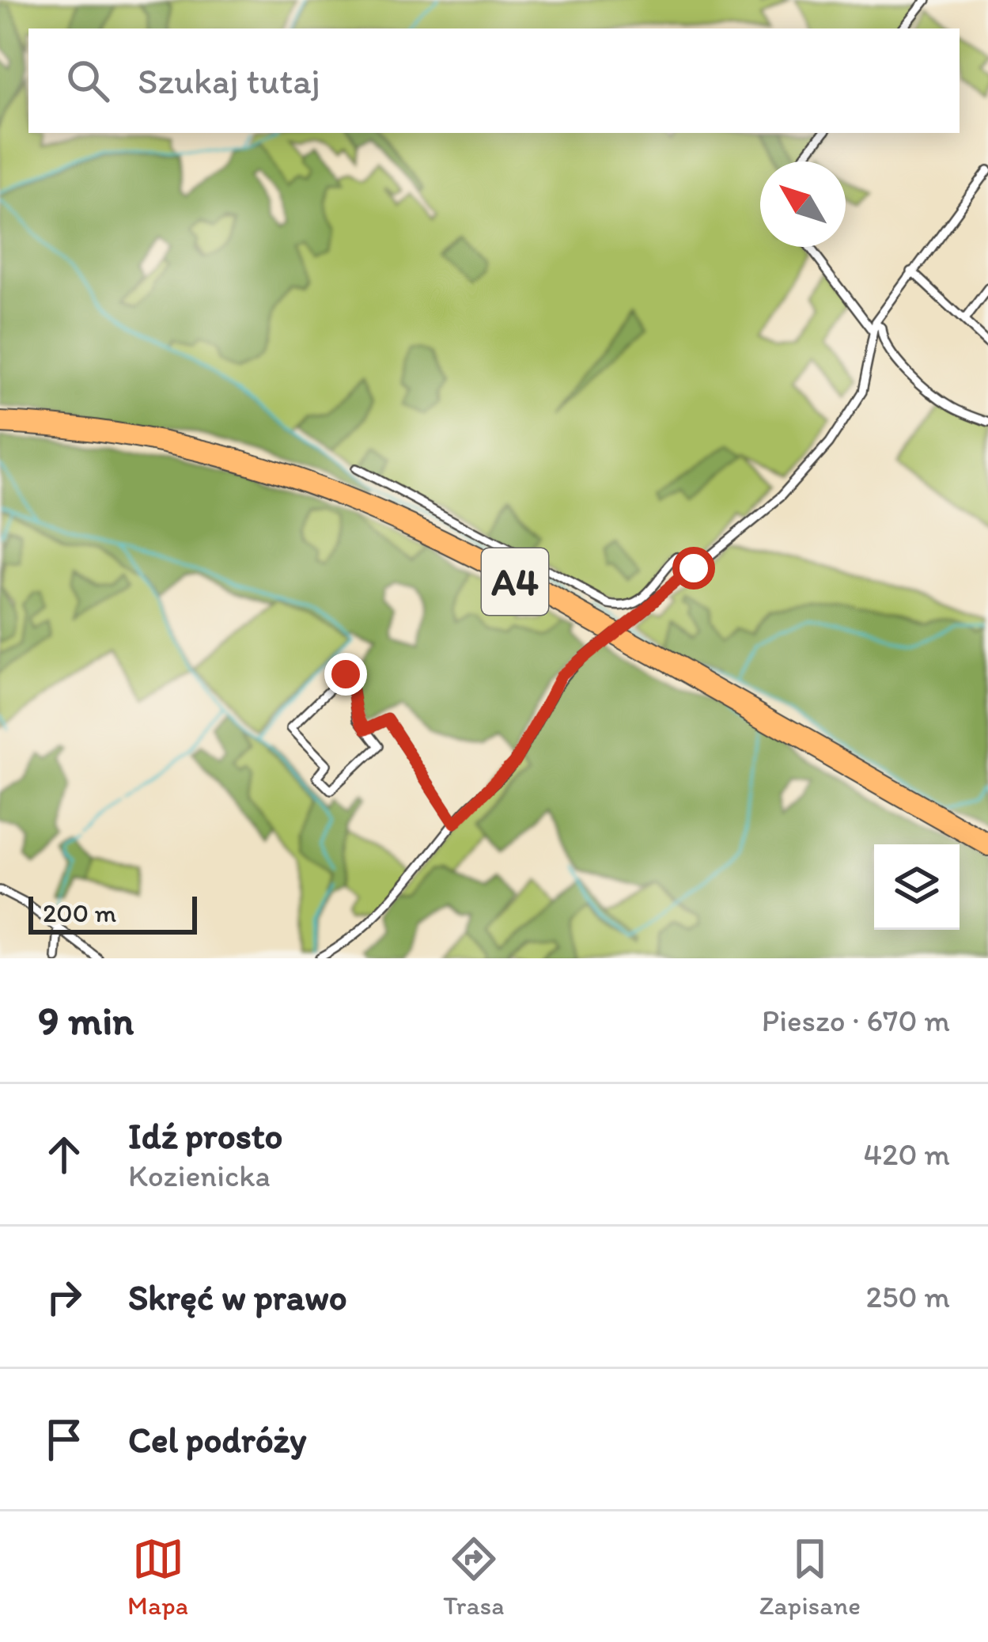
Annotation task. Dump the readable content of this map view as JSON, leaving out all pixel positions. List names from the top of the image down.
{
  "streets": {
    "highway": ["A4"]
  },
  "scale_bar": "200 m",
  "north": "top left",
  "page": {
    "search": "Szukaj tutaj",
    "scale": "200 m",
    "heading": ["9 min", "Pieszo · 670 m"],
    "list": [
      ["Idź prosto", "Kozienicka", "420 m"],
      ["Skręć w prawo", "250 m"],
      "Cel podróży"
    ],
    "nav": ["Mapa", "Trasa", "Zapisane"]
  }
}
